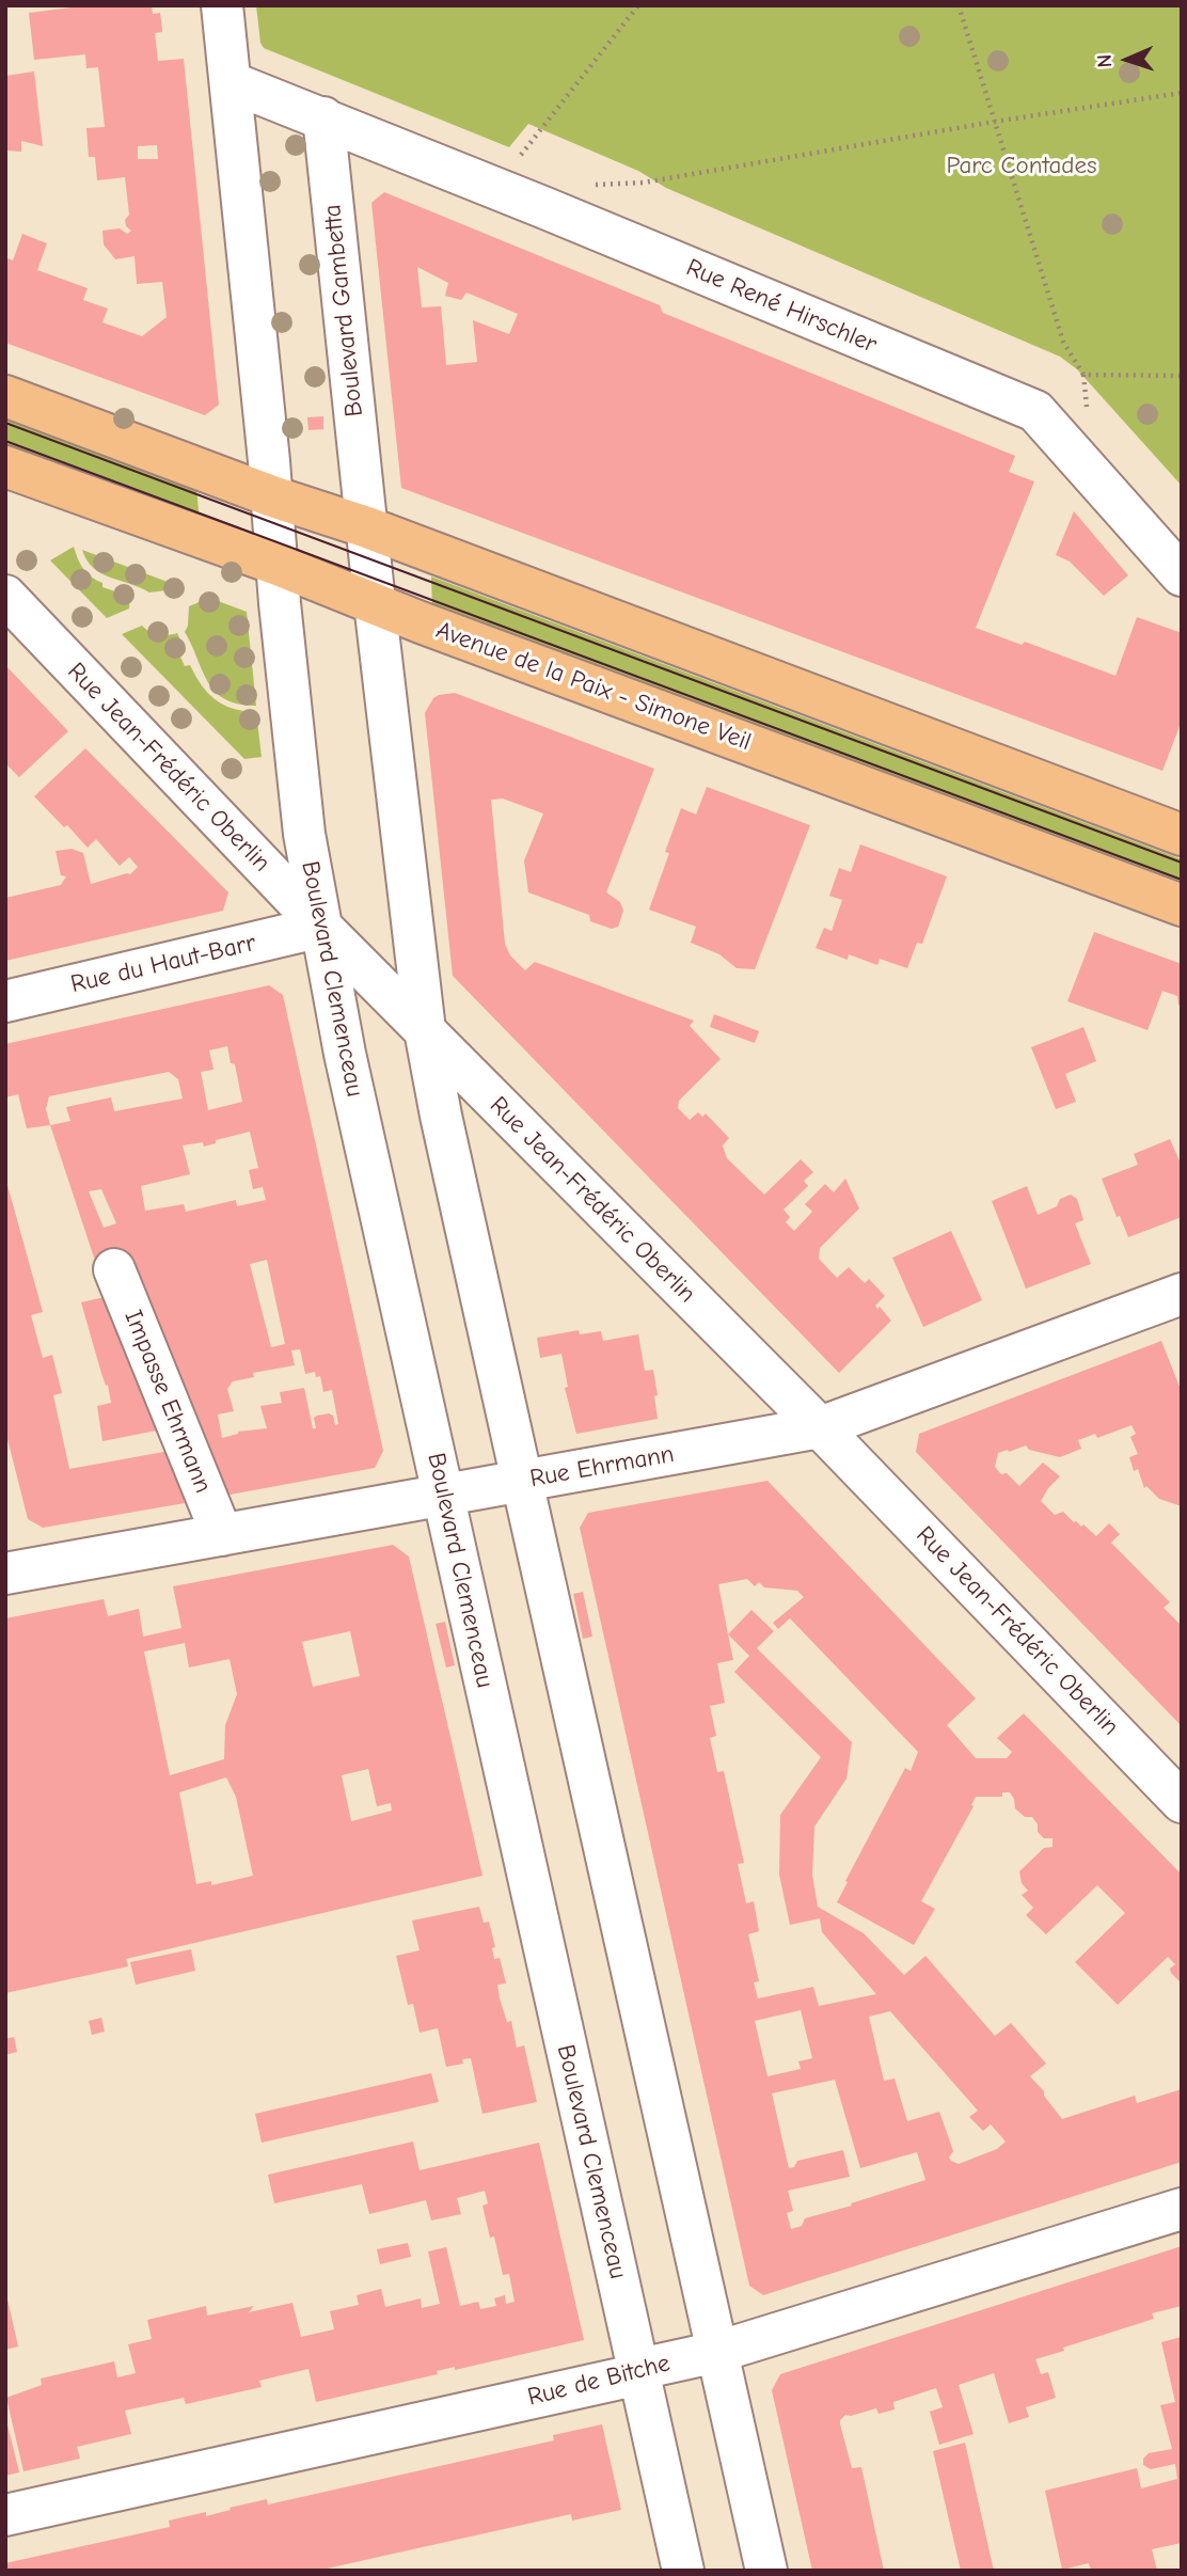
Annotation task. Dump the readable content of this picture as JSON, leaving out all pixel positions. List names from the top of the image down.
{
  "streets": {
    "main road": ["Avenue de la Paix - Simone Veil"],
    "street": [
      "Rue René Hirschler",
      "Boulevard Gambetta",
      "Rue Jean-Frédéric Oberlin",
      "Rue du Haut-Barr",
      "Boulevard Clemenceau",
      "Impasse Ehrmann",
      "Rue Ehrmann",
      "Rue de Bitche"
    ]
  },
  "crossings": [
    ["Rue René Hirschler", "Boulevard Gambetta"],
    ["Boulevard Gambetta", "Avenue de la Paix - Simone Veil"],
    ["Avenue de la Paix - Simone Veil", "Boulevard Clemenceau"],
    ["Rue Jean-Frédéric Oberlin", "Rue du Haut-Barr"],
    ["Rue Jean-Frédéric Oberlin", "Boulevard Clemenceau"],
    ["Rue Jean-Frédéric Oberlin", "Rue Ehrmann"],
    ["Rue du Haut-Barr", "Boulevard Clemenceau"],
    ["Boulevard Clemenceau", "Rue Ehrmann"],
    ["Boulevard Clemenceau", "Rue de Bitche"],
    ["Impasse Ehrmann", "Rue Ehrmann"]
  ],
  "parks": ["Parc Contades"],
  "north": "left"
}
